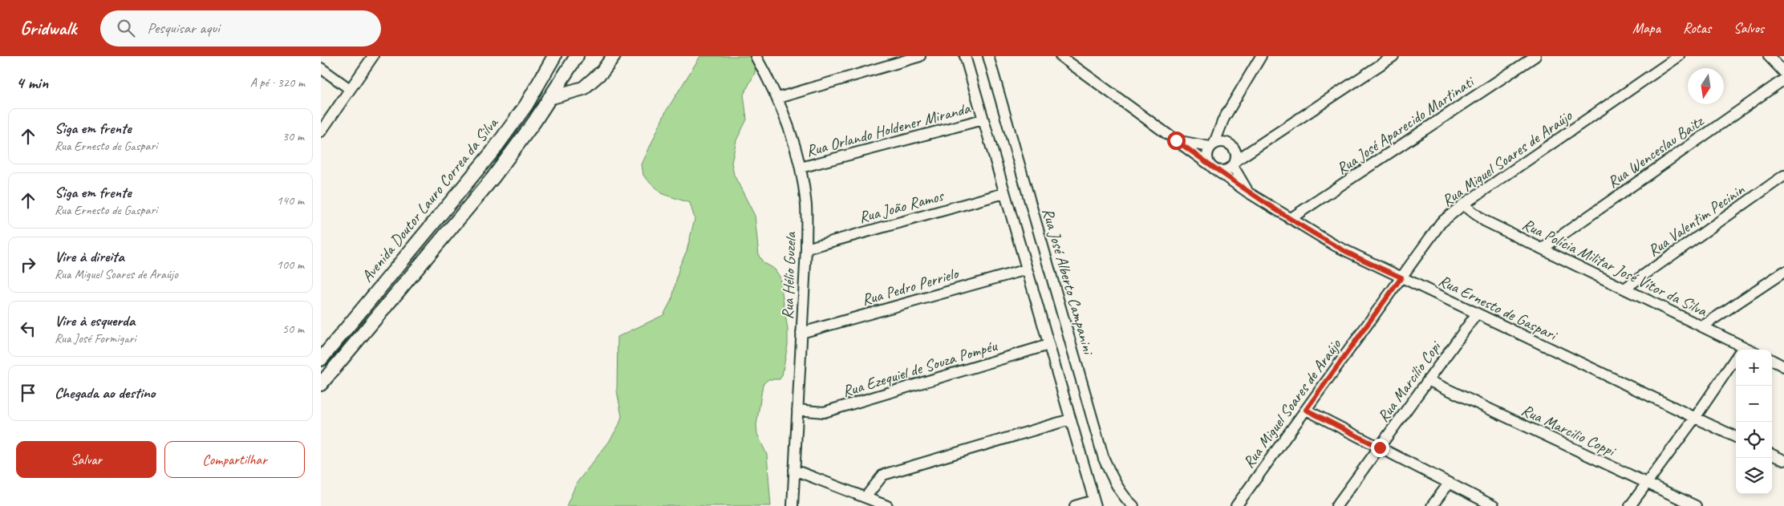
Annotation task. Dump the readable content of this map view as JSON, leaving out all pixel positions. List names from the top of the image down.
{
  "streets": {
    "main road": ["Avenida Doutor Lauro Correa da Silva"],
    "street": [
      "Rua José Aparecido Martinati",
      "Rua Orlando Holdener Miranda",
      "Rua Wenceslau Baitz",
      "Rua Miguel Soares de Araújo",
      "Rua João Ramos",
      "Rua Valentim Pecinin",
      "Rua Polícia Militar José Vítor da Silva",
      "Rua Hélio Guzela",
      "Rua José Alberto Campanini",
      "Rua Pedro Perrielo",
      "Rua Ernesto de Gaspari",
      "Rua Ezequiel de Souza Pompéu",
      "Rua Marcílio Copi",
      "Rua Marcilio Coppi"
    ]
  },
  "crossings": [
    ["Rua José Aparecido Martinati", "Rua Ernesto de Gaspari"],
    ["Rua Orlando Holdener Miranda", "Rua Hélio Guzela"],
    ["Rua Wenceslau Baitz", "Rua Polícia Militar José Vítor da Silva"],
    ["Rua Miguel Soares de Araújo", "Rua Polícia Militar José Vítor da Silva"],
    ["Rua Miguel Soares de Araújo", "Rua Ernesto de Gaspari"],
    ["Rua João Ramos", "Rua Hélio Guzela"],
    ["Rua Valentim Pecinin", "Rua Polícia Militar José Vítor da Silva"],
    ["Rua Hélio Guzela", "Rua Pedro Perrielo"],
    ["Rua Hélio Guzela", "Rua Ezequiel de Souza Pompéu"],
    ["Rua Ernesto de Gaspari", "Rua Marcílio Copi"],
    ["Rua Marcílio Copi", "Rua Marcilio Coppi"]
  ],
  "north": "bottom",
  "page": {
    "header": "Gridwalk",
    "search": "Pesquisar aqui",
    "nav": ["Mapa", "Rotas", "Salvos"],
    "heading": ["4 min", "A pé · 320 m"],
    "list": [
      ["Siga em frente", "Rua Ernesto de Gaspari", "30 m"],
      ["Siga em frente", "Rua Ernesto de Gaspari", "140 m"],
      ["Vire à direita", "Rua Miguel Soares de Araújo", "100 m"],
      ["Vire à esquerda", "Rua José Formigari", "50 m"],
      "Chegada ao destino"
    ],
    "map_buttons": ["+", "−"],
    "buttons": ["Salvar", "Compartilhar"]
  }
}
